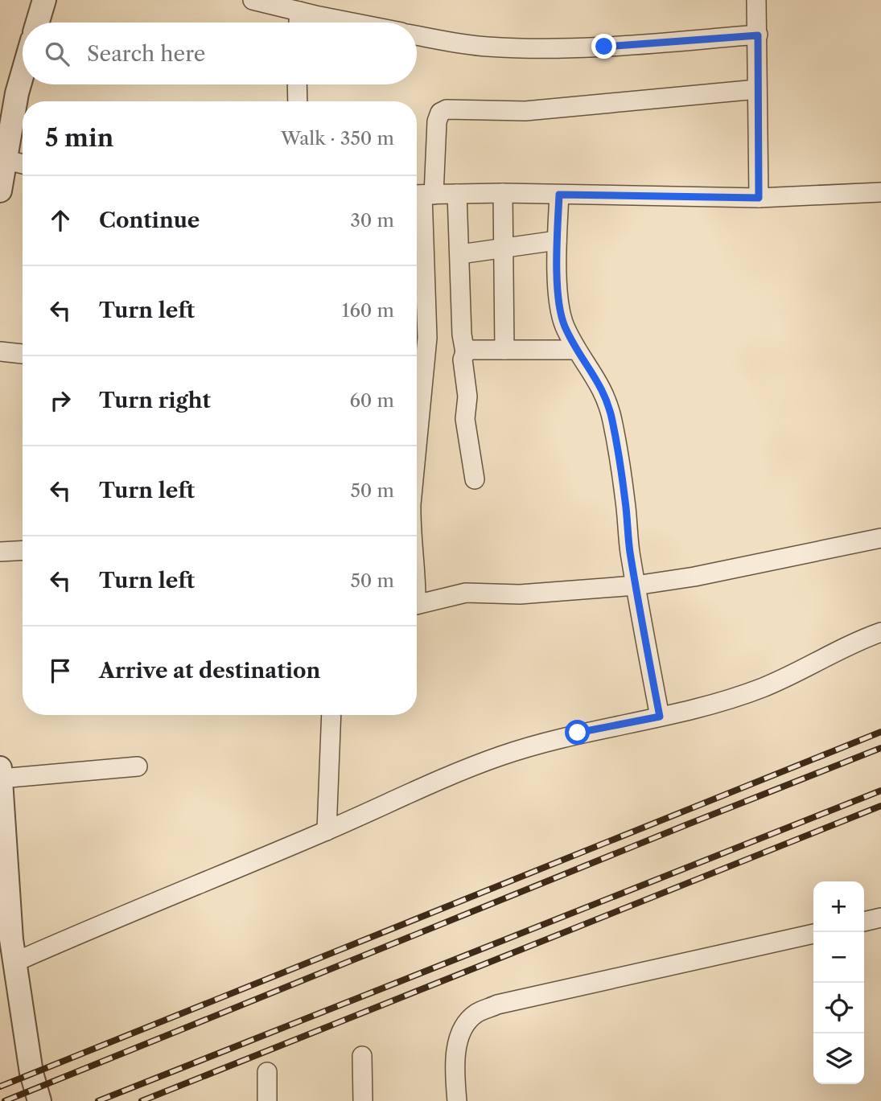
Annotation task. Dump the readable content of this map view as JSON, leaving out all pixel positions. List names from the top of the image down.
{
  "page": {
    "search": "Search here",
    "heading": ["5 min", "Walk · 350 m"],
    "list": [
      ["Continue", "30 m"],
      ["Turn left", "160 m"],
      ["Turn right", "60 m"],
      ["Turn left", "50 m"],
      ["Turn left", "50 m"],
      "Arrive at destination"
    ],
    "map_buttons": ["+", "−"]
  }
}
